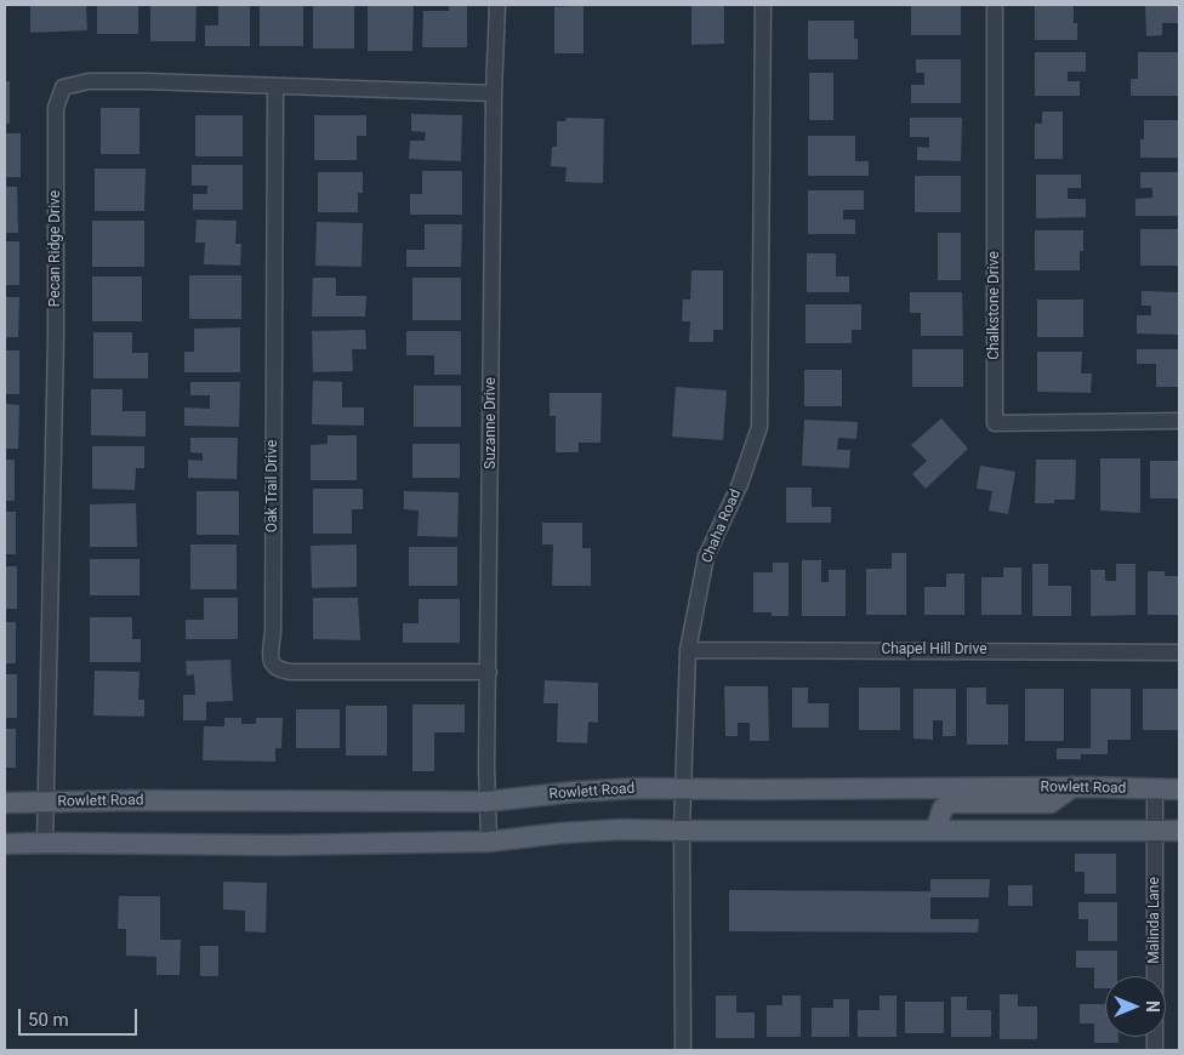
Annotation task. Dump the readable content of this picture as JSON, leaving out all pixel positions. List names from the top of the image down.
{
  "streets": {
    "main road": ["Rowlett Road"],
    "street": [
      "Pecan Ridge Drive",
      "Chalkstone Drive",
      "Suzanne Drive",
      "Oak Trail Drive",
      "Chaha Road",
      "Chapel Hill Drive",
      "Malinda Lane"
    ]
  },
  "crossings": [
    ["Pecan Ridge Drive", "Suzanne Drive"],
    ["Pecan Ridge Drive", "Oak Trail Drive"],
    ["Pecan Ridge Drive", "Rowlett Road"],
    ["Suzanne Drive", "Oak Trail Drive"],
    ["Suzanne Drive", "Rowlett Road"],
    ["Chaha Road", "Chapel Hill Drive"],
    ["Chaha Road", "Rowlett Road"],
    ["Rowlett Road", "Malinda Lane"]
  ],
  "scale_bar": "50 m",
  "north": "right"
}
